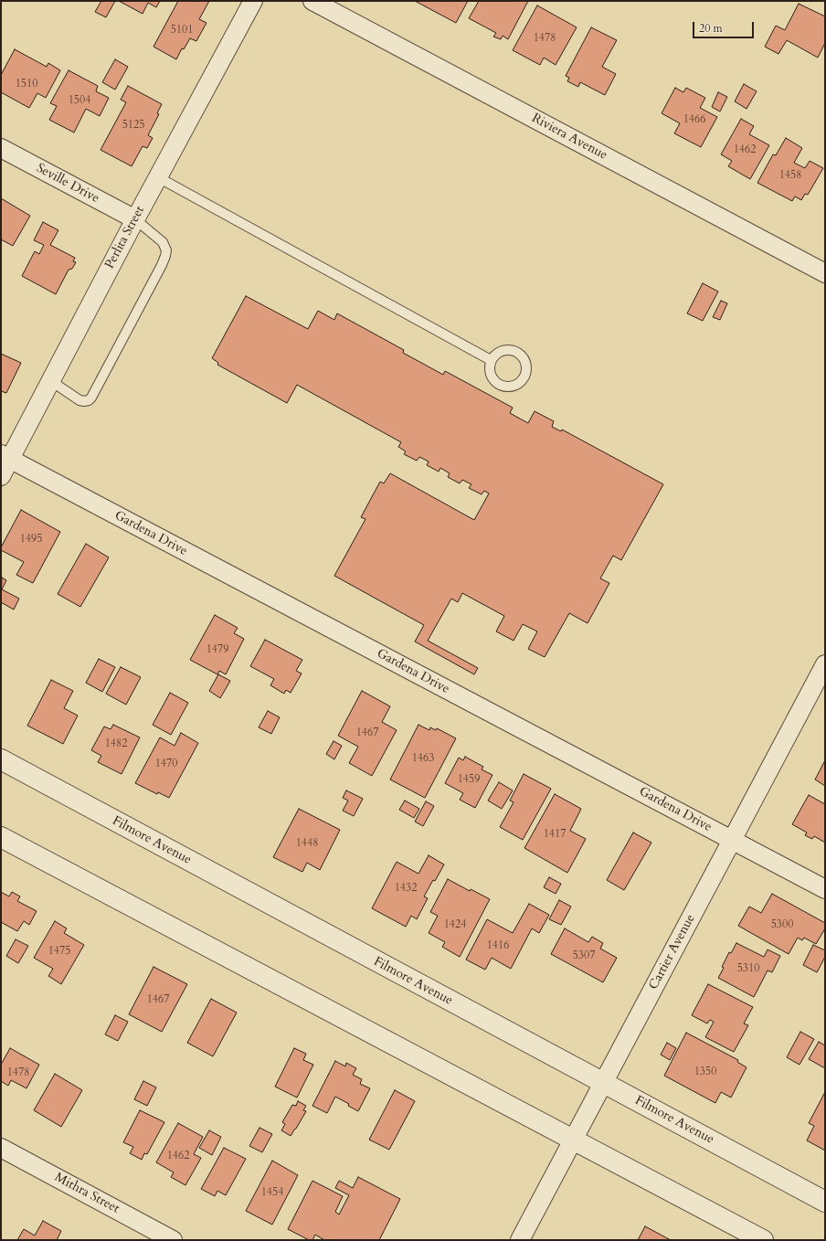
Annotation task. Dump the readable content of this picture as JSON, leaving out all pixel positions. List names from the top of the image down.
{
  "streets": {
    "street": [
      "Riviera Avenue",
      "Seville Drive",
      "Perlita Street",
      "Gardena Drive",
      "Filmore Avenue",
      "Cartier Avenue",
      "Mithra Street"
    ]
  },
  "crossings": [
    ["Seville Drive", "Perlita Street"],
    ["Perlita Street", "Gardena Drive"],
    ["Gardena Drive", "Cartier Avenue"],
    ["Filmore Avenue", "Cartier Avenue"]
  ],
  "house_numbers": [
    "5101",
    "1478",
    "1510",
    "1504",
    "1466",
    "5125",
    "1462",
    "1458",
    "1495",
    "1479",
    "1467",
    "1482",
    "1463",
    "1470",
    "1459",
    "1417",
    "1448",
    "1432",
    "1424",
    "5300",
    "1416",
    "1475",
    "5307",
    "5310",
    "1467",
    "1350",
    "1478",
    "1462",
    "1454"
  ],
  "scale_bar": "20 m"
}
